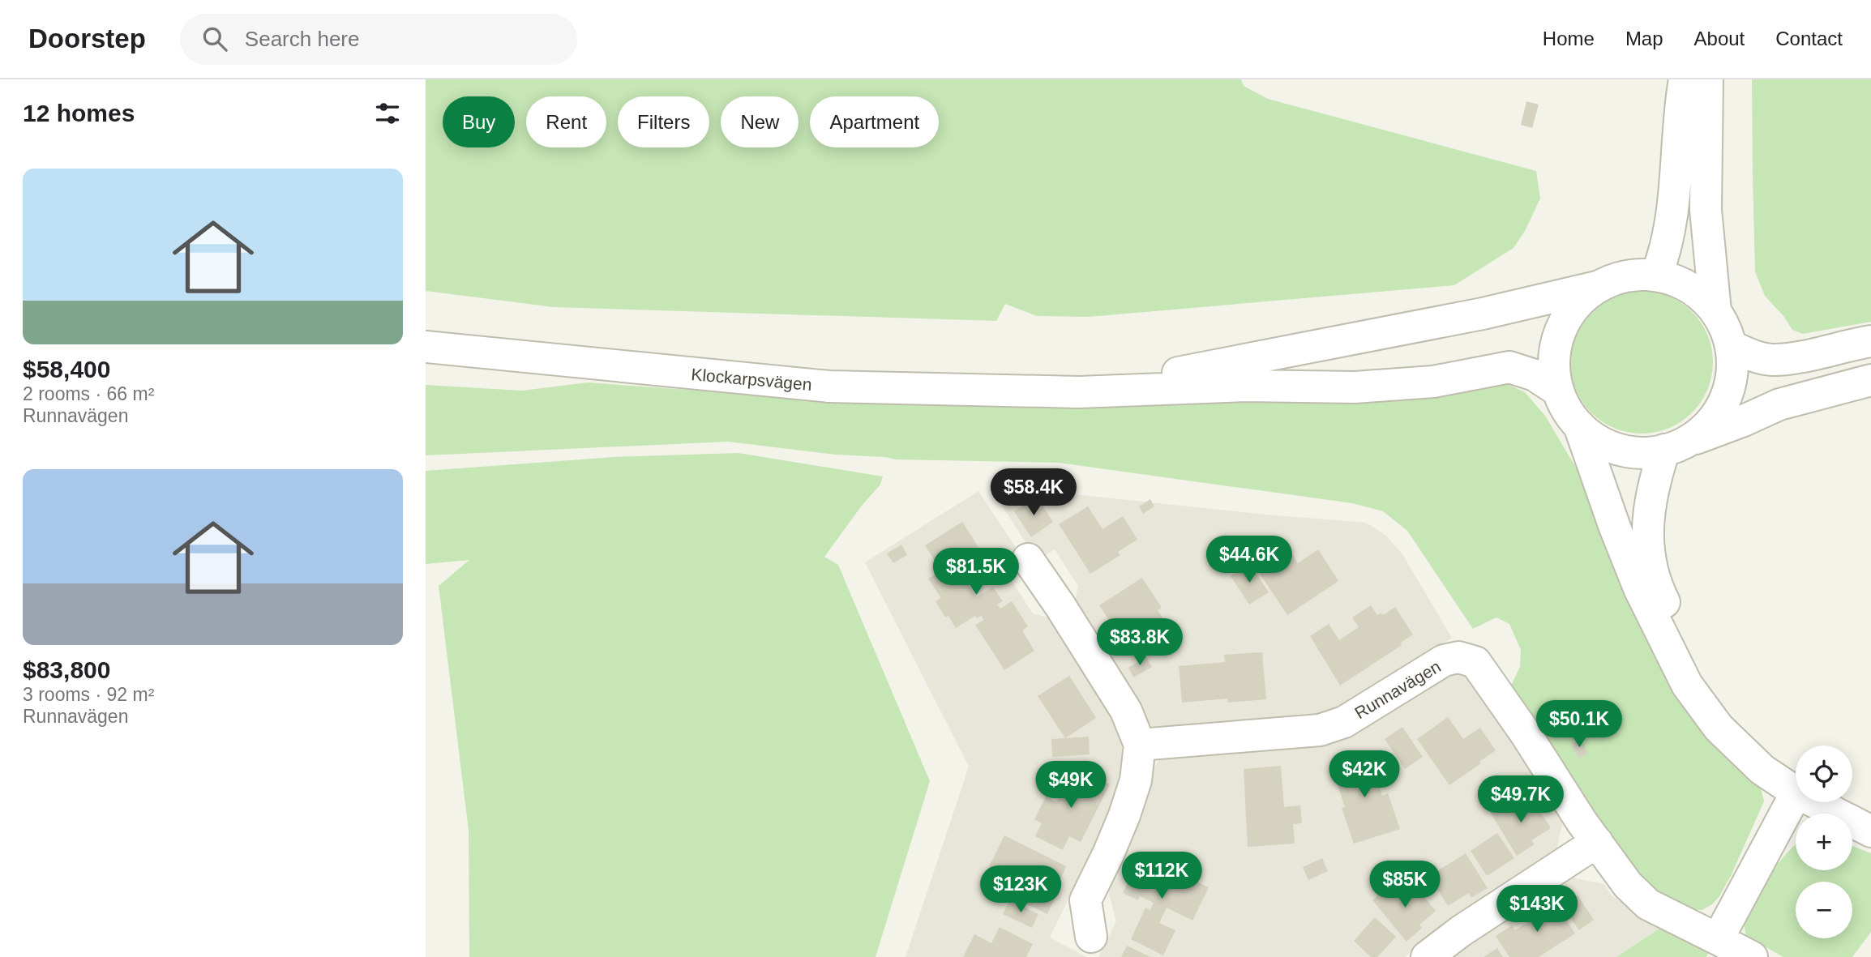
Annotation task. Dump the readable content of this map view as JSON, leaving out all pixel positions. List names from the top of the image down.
{
  "streets": {
    "street": ["Klockarpsvägen", "Runnavägen"]
  },
  "page": {
    "header": "Doorstep",
    "search": "Search here",
    "nav": [
      "Home",
      "Map",
      "About",
      "Contact"
    ],
    "heading": "12 homes",
    "chip": [
      "Buy",
      "Rent",
      "Filters",
      "New",
      "Apartment"
    ],
    "list": [
      {
        "name": "$58,400",
        "note": "2 rooms · 66 m² · Runnavägen"
      },
      {
        "name": "$83,800",
        "note": "3 rooms · 92 m² · Runnavägen"
      }
    ],
    "price": [
      "$58.4K",
      "$44.6K",
      "$81.5K",
      "$83.8K",
      "$50.1K",
      "$42K",
      "$49K",
      "$49.7K",
      "$112K",
      "$85K",
      "$123K",
      "$143K"
    ],
    "map_buttons": ["+", "−"]
  }
}
